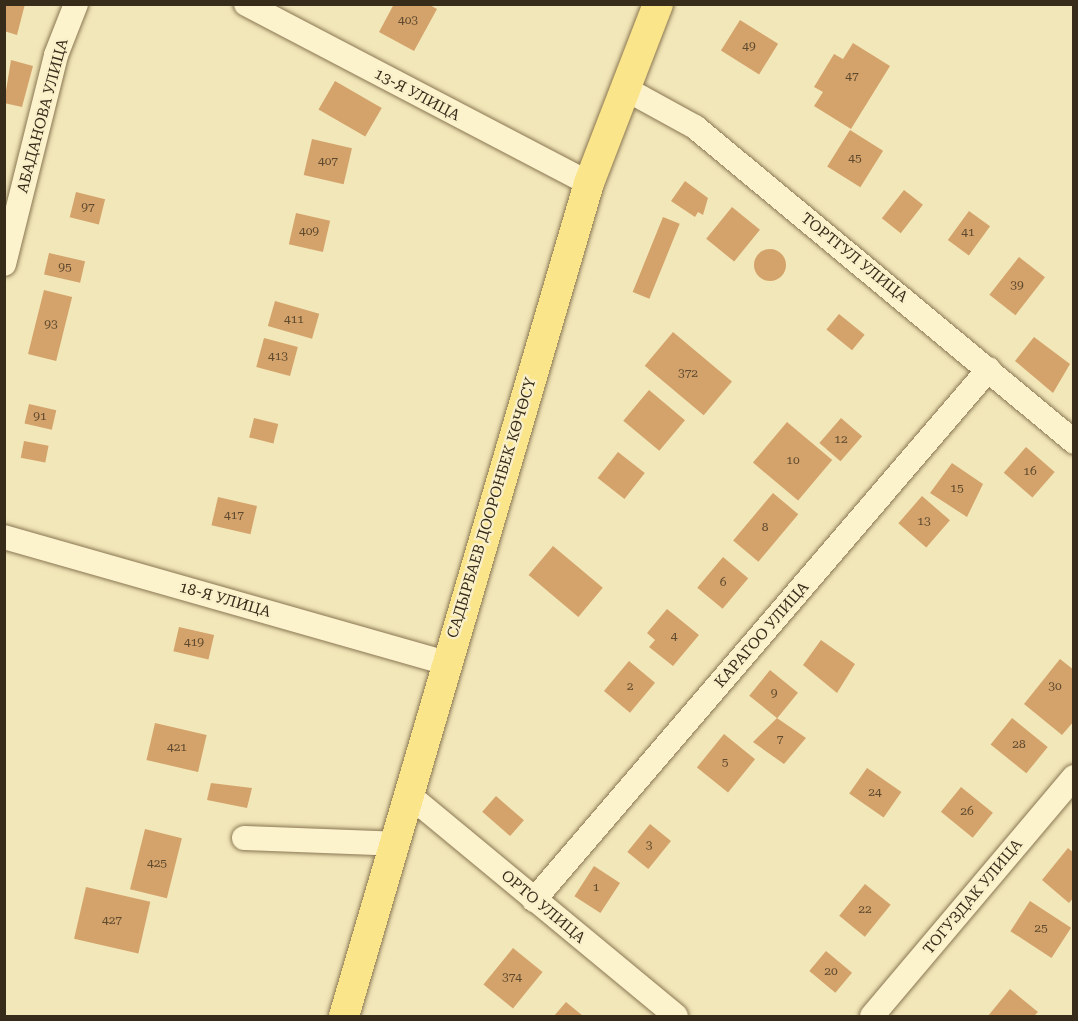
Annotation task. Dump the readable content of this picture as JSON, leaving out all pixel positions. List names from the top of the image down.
{
  "streets": {
    "main road": ["САДЫРБАЕВ ДООРОНБЕК КӨЧӨСҮ"],
    "street": [
      "13-Я УЛИЦА",
      "АБАДАНОВА УЛИЦА",
      "ТОРТГУЛ УЛИЦА",
      "18-Я УЛИЦА",
      "КАРАГОО УЛИЦА",
      "ТОГУЗДАК УЛИЦА",
      "ОРТО УЛИЦА"
    ]
  },
  "crossings": [
    ["13-Я УЛИЦА", "САДЫРБАЕВ ДООРОНБЕК КӨЧӨСҮ"],
    ["ТОРТГУЛ УЛИЦА", "САДЫРБАЕВ ДООРОНБЕК КӨЧӨСҮ"],
    ["ТОРТГУЛ УЛИЦА", "КАРАГОО УЛИЦА"],
    ["САДЫРБАЕВ ДООРОНБЕК КӨЧӨСҮ", "18-Я УЛИЦА"],
    ["САДЫРБАЕВ ДООРОНБЕК КӨЧӨСҮ", "ОРТО УЛИЦА"],
    ["КАРАГОО УЛИЦА", "ОРТО УЛИЦА"]
  ],
  "house_numbers": [
    "403",
    "49",
    "47",
    "45",
    "407",
    "97",
    "409",
    "41",
    "95",
    "39",
    "411",
    "93",
    "413",
    "372",
    "91",
    "12",
    "10",
    "16",
    "15",
    "417",
    "13",
    "8",
    "6",
    "4",
    "419",
    "2",
    "30",
    "9",
    "7",
    "28",
    "421",
    "5",
    "24",
    "26",
    "3",
    "425",
    "1",
    "22",
    "427",
    "25",
    "20",
    "374"
  ]
}
